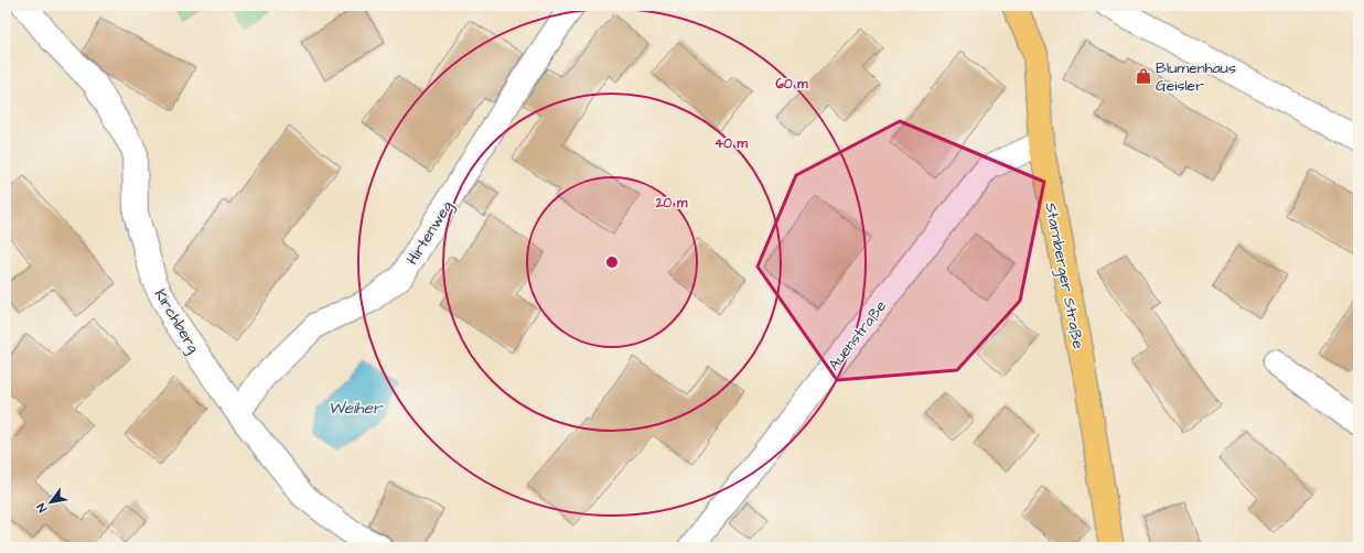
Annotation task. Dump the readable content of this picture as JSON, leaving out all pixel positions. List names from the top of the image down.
{
  "streets": {
    "main road": ["Starnberger Straße"],
    "street": ["Hirtenweg", "Kirchberg", "Auenstraße"]
  },
  "crossings": [
    ["Hirtenweg", "Kirchberg"],
    ["Starnberger Straße", "Auenstraße"]
  ],
  "water": ["Weiher"],
  "places": {
    "shop": ["Blumenhaus Geisler"]
  },
  "north": "bottom left",
  "rings": ["60 m", "40 m", "20 m"]
}
